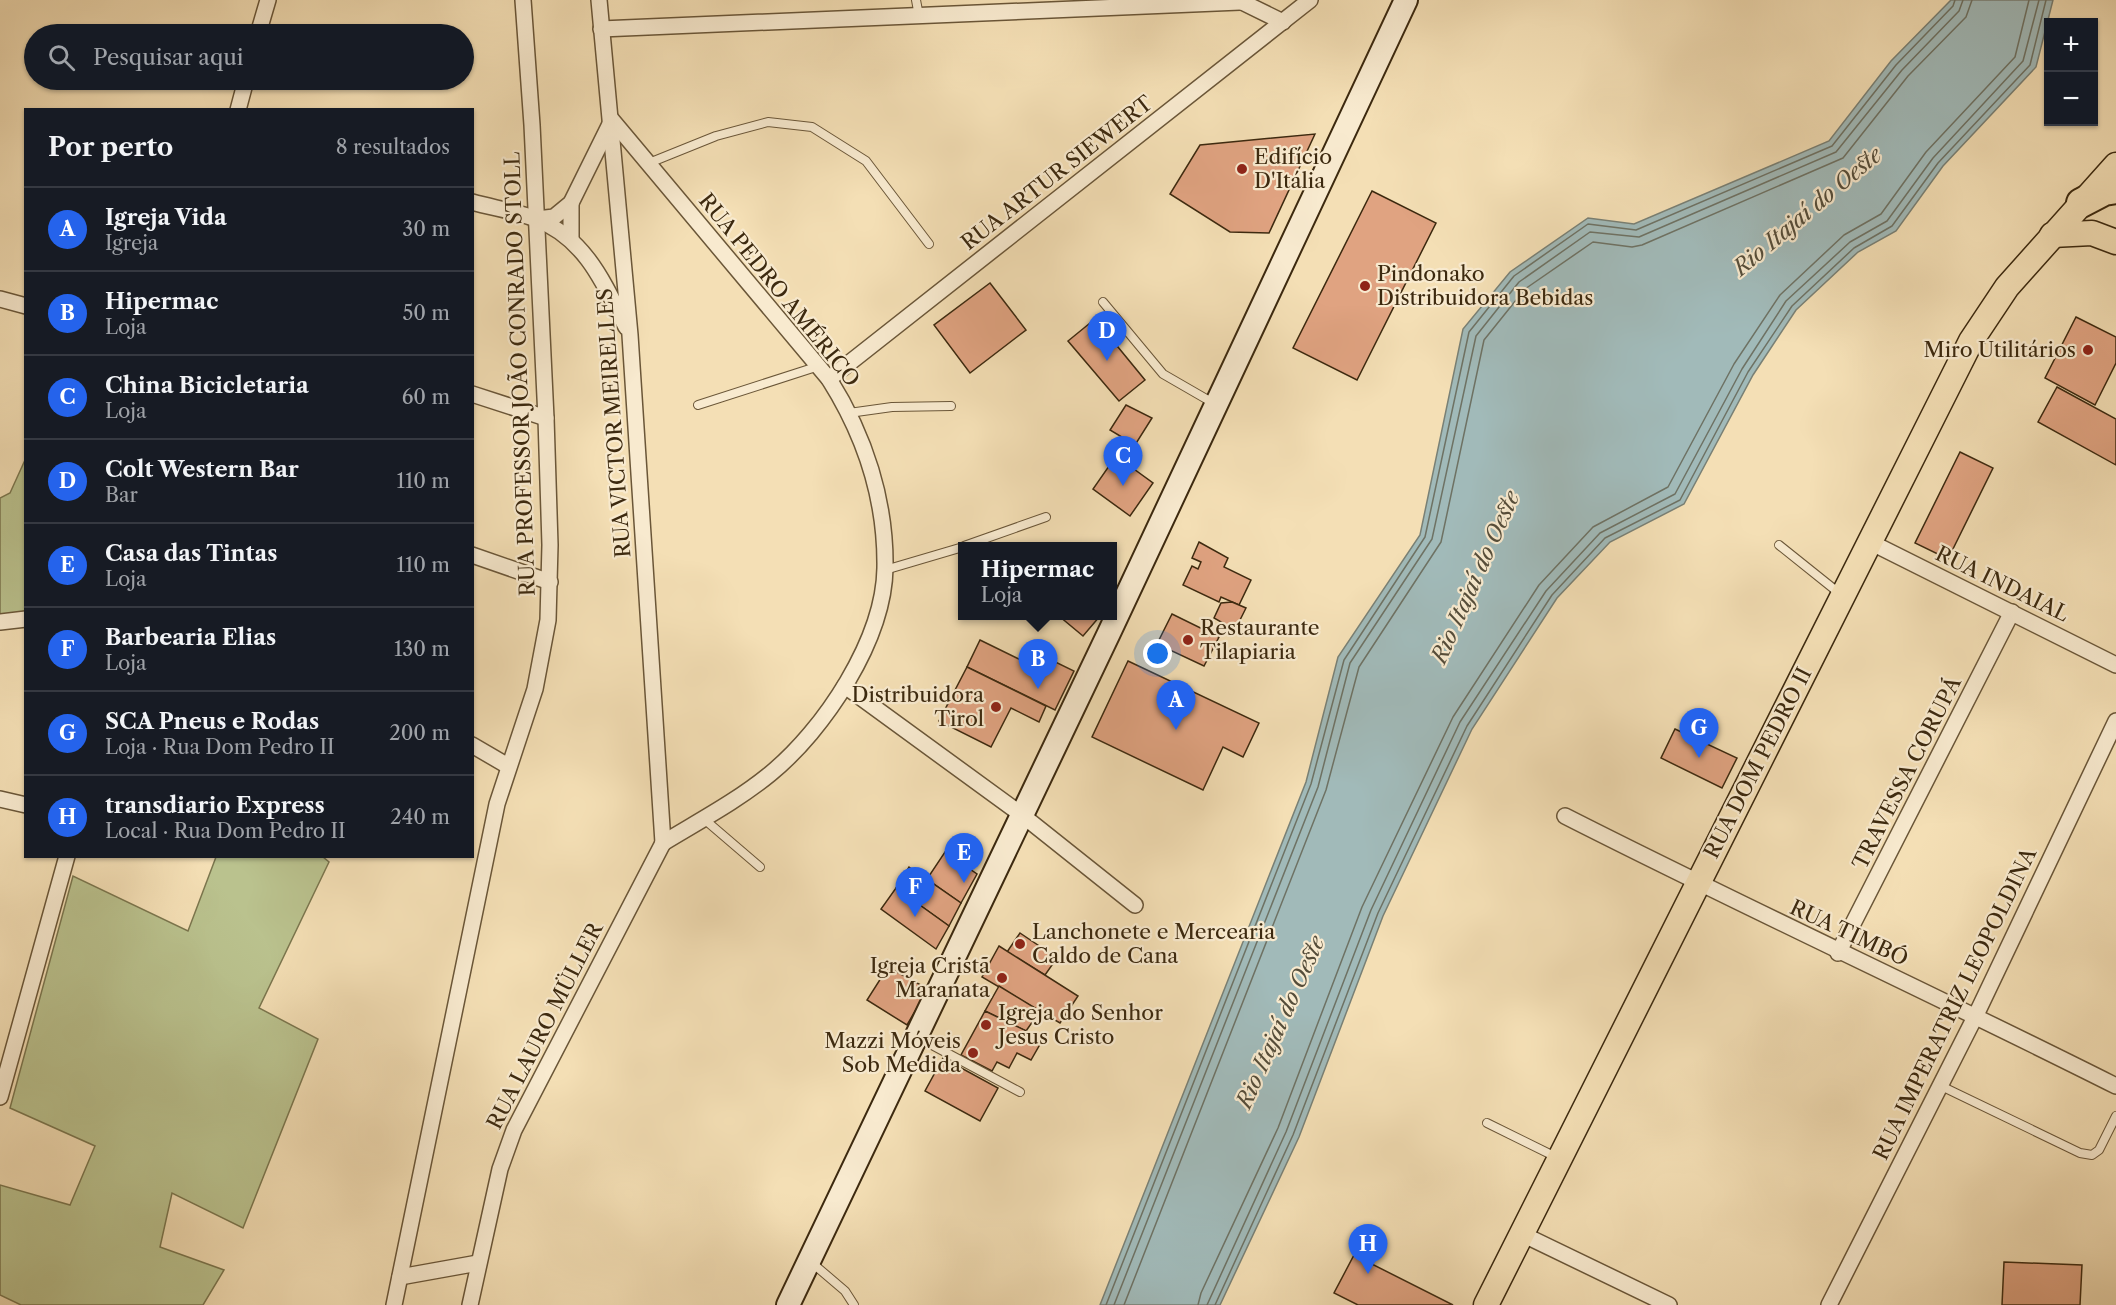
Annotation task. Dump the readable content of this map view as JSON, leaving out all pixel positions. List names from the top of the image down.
{
  "streets": {
    "main road": ["RUA DOM PEDRO II"],
    "street": [
      "RUA ARTUR SIEWERT",
      "RUA PEDRO AMÉRICO",
      "RUA PROFESSOR JOÃO CONRADO STOLL",
      "RUA VICTOR MEIRELLES",
      "RUA INDAIAL",
      "TRAVESSA CORUPÁ",
      "RUA TIMBÓ",
      "RUA IMPERATRIZ LEOPOLDINA",
      "RUA LAURO MÜLLER"
    ]
  },
  "crossings": [
    ["RUA ARTUR SIEWERT", "RUA PEDRO AMÉRICO"],
    ["RUA PEDRO AMÉRICO", "RUA VICTOR MEIRELLES"],
    ["RUA PEDRO AMÉRICO", "RUA LAURO MÜLLER"],
    ["RUA VICTOR MEIRELLES", "RUA LAURO MÜLLER"],
    ["RUA INDAIAL", "RUA DOM PEDRO II"],
    ["RUA INDAIAL", "TRAVESSA CORUPÁ"],
    ["RUA DOM PEDRO II", "RUA TIMBÓ"],
    ["TRAVESSA CORUPÁ", "RUA TIMBÓ"],
    ["RUA TIMBÓ", "RUA IMPERATRIZ LEOPOLDINA"]
  ],
  "water": ["Rio Itajaí do Oeste"],
  "places": [
    "Edifício D'Itália",
    "Pindonako Distribuidora Bebidas",
    "Miro Utilitários",
    "Restaurante Tilapiaria",
    "Distribuidora Tirol",
    "Lanchonete e Mercearia Caldo de Cana",
    "Igreja Cristã Maranata",
    "Igreja do Senhor Jesus Cristo",
    "Mazzi Móveis Sob Medida"
  ],
  "page": {
    "map_buttons": ["+", "−"],
    "search": "Pesquisar aqui",
    "heading": ["Por perto", "8 resultados"],
    "list": [
      {
        "mark": "A",
        "name": "Igreja Vida",
        "note": "Igreja",
        "value": "30 m"
      },
      {
        "mark": "B",
        "name": "Hipermac",
        "note": "Loja",
        "value": "50 m"
      },
      {
        "mark": "C",
        "name": "China Bicicletaria",
        "note": "Loja",
        "value": "60 m"
      },
      {
        "mark": "D",
        "name": "Colt Western Bar",
        "note": "Bar",
        "value": "110 m"
      },
      {
        "mark": "E",
        "name": "Casa das Tintas",
        "note": "Loja",
        "value": "110 m"
      },
      {
        "mark": "F",
        "name": "Barbearia Elias",
        "note": "Loja",
        "value": "130 m"
      },
      {
        "mark": "G",
        "name": "SCA Pneus e Rodas",
        "note": "Loja · Rua Dom Pedro II",
        "value": "200 m"
      },
      {
        "mark": "H",
        "name": "transdiario Express",
        "note": "Local · Rua Dom Pedro II",
        "value": "240 m"
      }
    ],
    "pins": [
      "D",
      "C",
      "B",
      "A",
      "G",
      "E",
      "F",
      "H"
    ],
    "popup": ["Hipermac", "Loja"]
  }
}
